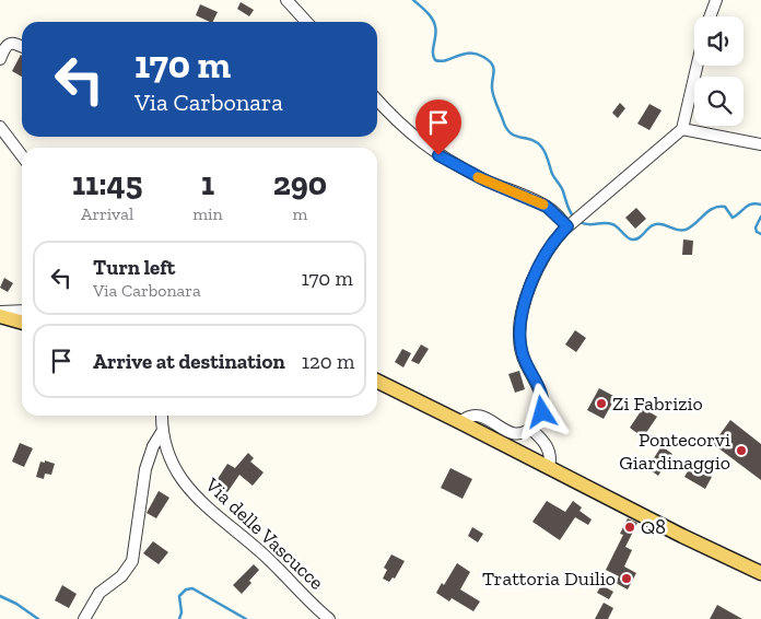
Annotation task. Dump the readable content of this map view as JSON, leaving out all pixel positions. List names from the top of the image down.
{
  "streets": {
    "street": ["Via delle Vascucce"]
  },
  "places": [
    "Zi Fabrizio",
    "Pontecorvi Giardinaggio",
    "Q8",
    "Trattoria Duilio"
  ],
  "page": {
    "turn": ["170 m", "Via Carbonara"],
    "eta": [
      "11:45",
      "Arrival",
      "1",
      "min",
      "290",
      "m"
    ],
    "list": [
      {
        "name": "Turn left",
        "note": "Via Carbonara",
        "value": "170 m"
      },
      {
        "name": "Arrive at destination",
        "value": "120 m"
      }
    ]
  }
}
